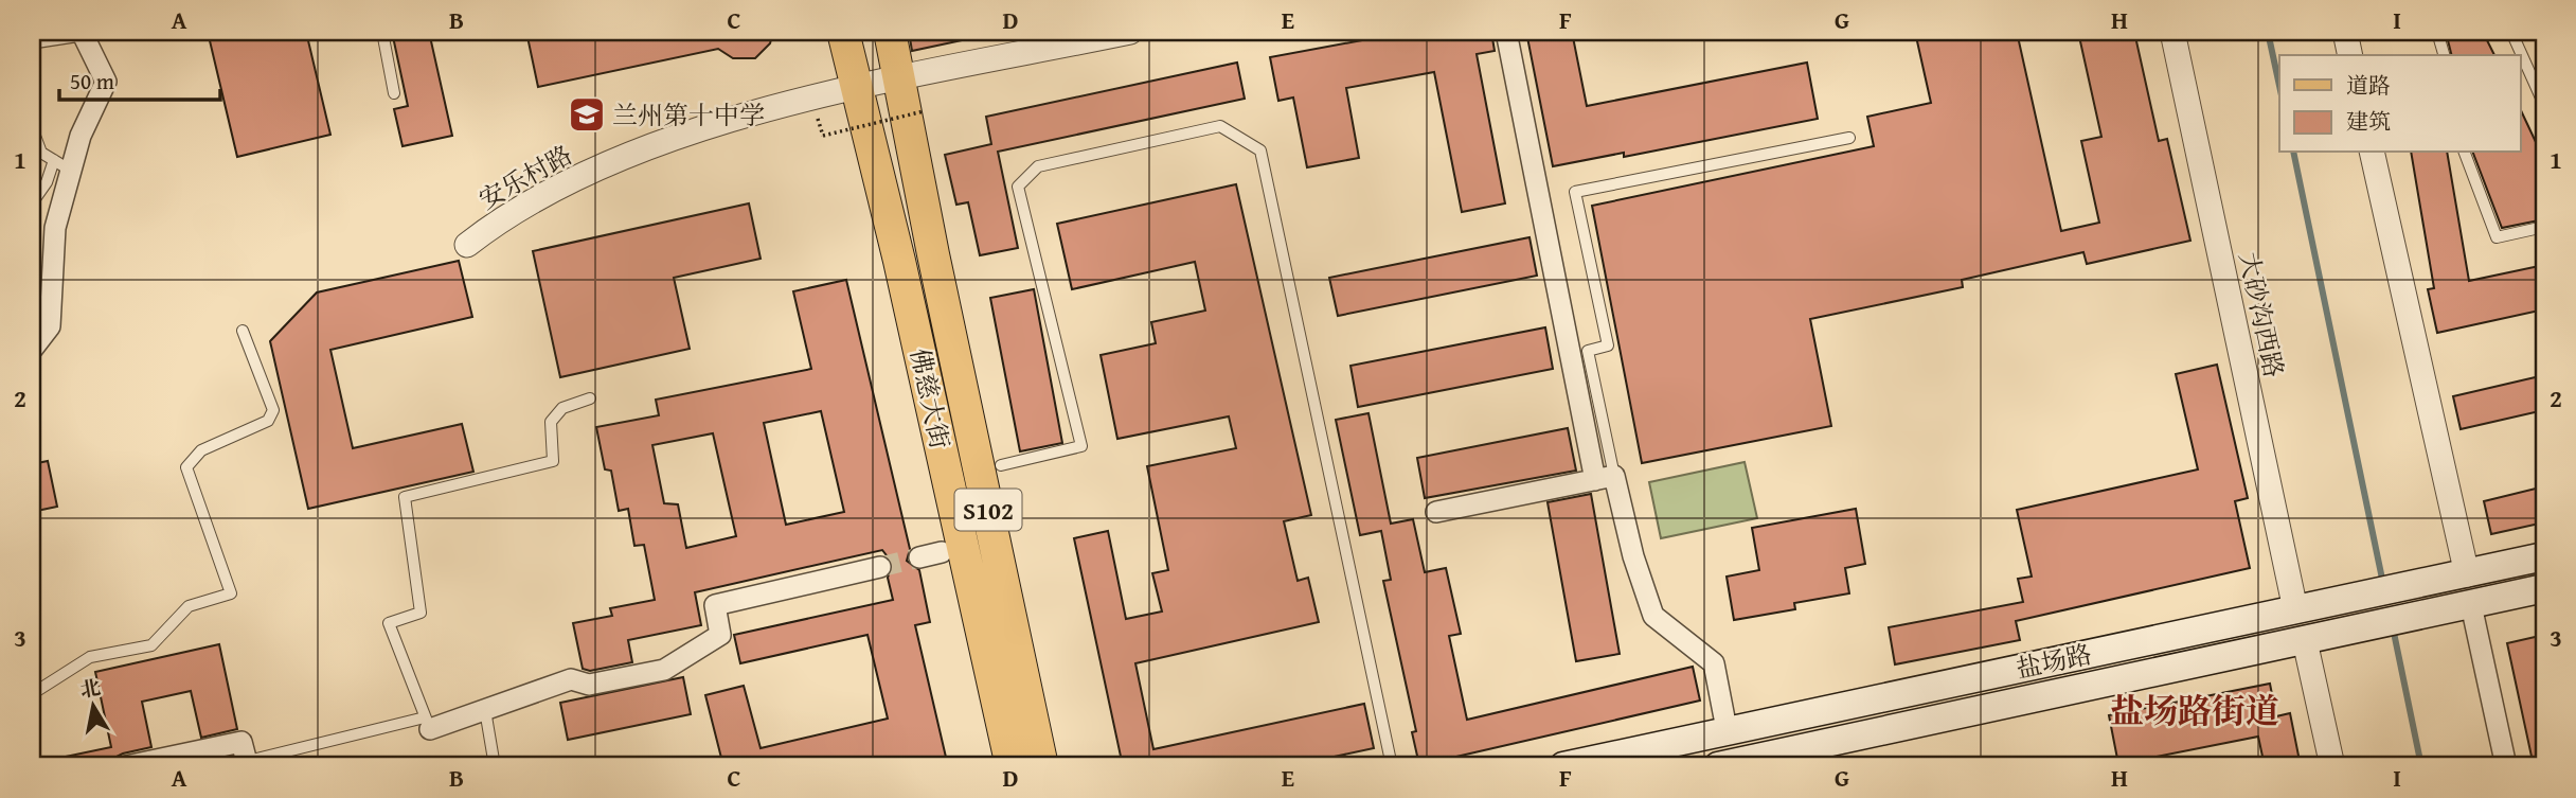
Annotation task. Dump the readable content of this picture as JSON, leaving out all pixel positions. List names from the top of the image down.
{
  "streets": {
    "main road": ["佛慈大街", "S102", "盐场路"],
    "street": ["安乐村路", "大砂沟西路"]
  },
  "crossings": [
    ["安乐村路", "佛慈大街"],
    ["大砂沟西路", "盐场路"]
  ],
  "districts": ["盐场路街道"],
  "places": {
    "school or university": ["兰州第十中学"]
  },
  "legend": ["道路", "建筑"],
  "scale_bar": "50 m",
  "north": "top",
  "grid": {
    "columns": [
      "A",
      "B",
      "C",
      "D",
      "E",
      "F",
      "G",
      "H",
      "I"
    ],
    "rows": ["1", "2", "3"]
  }
}
